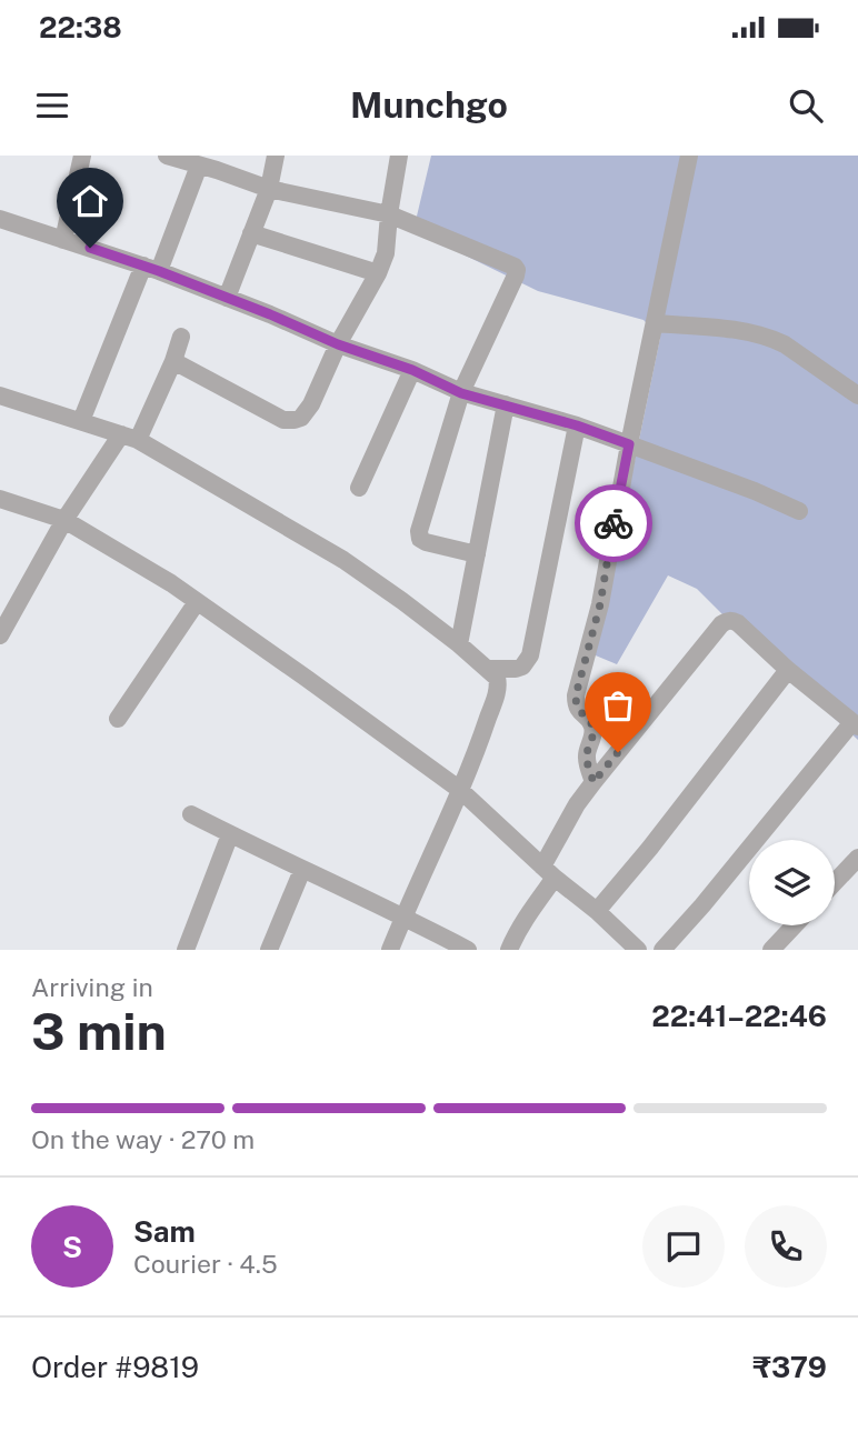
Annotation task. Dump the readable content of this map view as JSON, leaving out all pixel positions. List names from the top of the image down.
{
  "page": {
    "status": "22:38",
    "header": "Munchgo",
    "heading": ["3 min", "Arriving in", "22:41–22:46"],
    "panel": [
      "Sam",
      "Courier · 4.5",
      "Order #9819",
      "₹379"
    ],
    "bar": "On the way · 270 m",
    "round": "S"
  }
}
